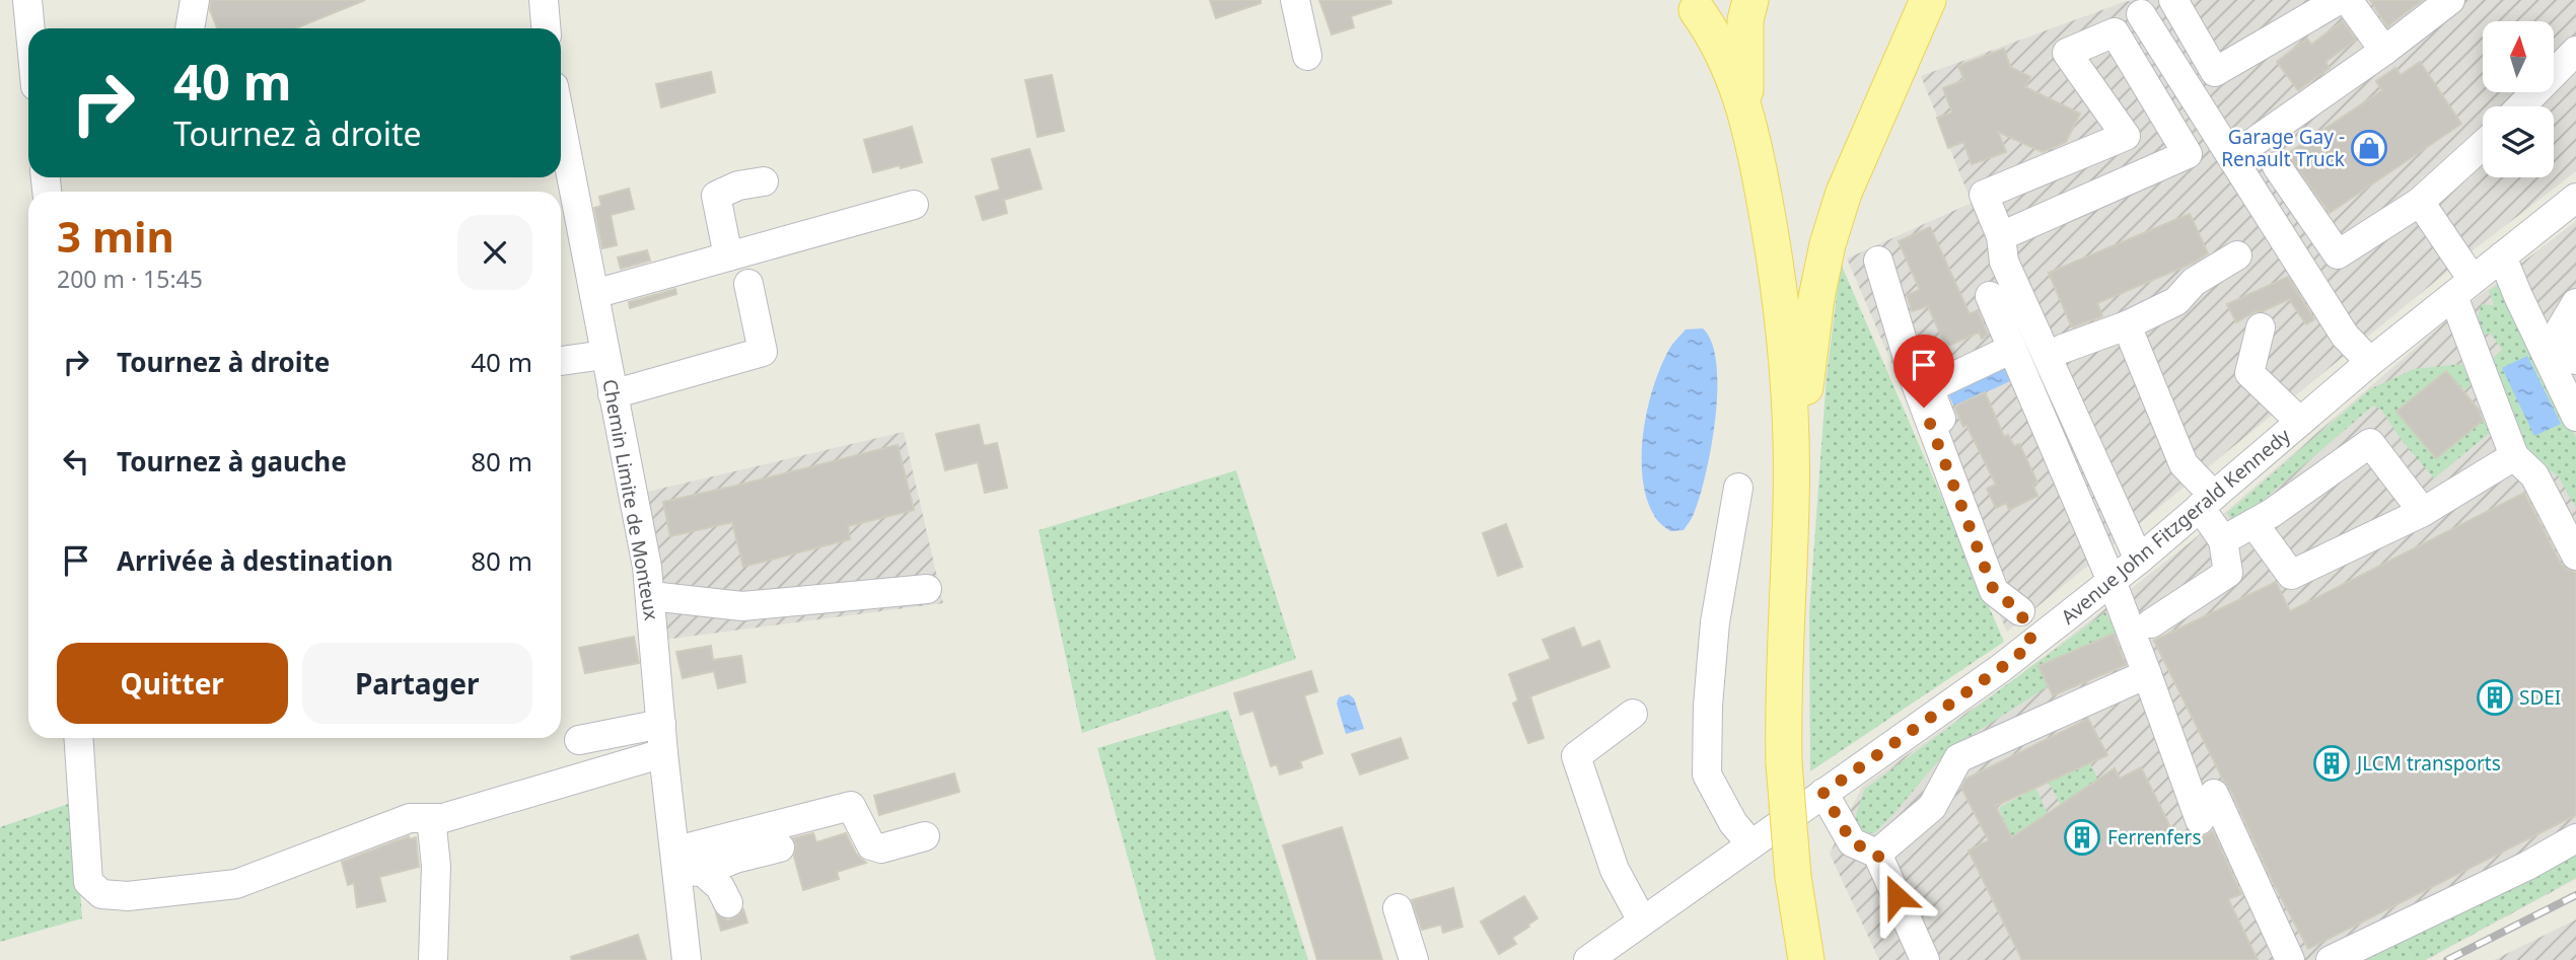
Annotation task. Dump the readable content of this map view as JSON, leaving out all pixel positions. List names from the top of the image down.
{
  "streets": {
    "street": ["Chemin Limite de Monteux", "Avenue John Fitzgerald Kennedy"]
  },
  "places": {
    "shop": ["Garage Gay - Renault Truck"],
    "building": ["SDEI", "JLCM transports", "Ferrenfers"]
  },
  "north": "top",
  "page": {
    "turn": ["40 m", "Tournez à droite"],
    "heading": ["3 min", "200 m · 15:45"],
    "list": [
      {
        "name": "Tournez à droite",
        "value": "40 m"
      },
      {
        "name": "Tournez à gauche",
        "value": "80 m"
      },
      {
        "name": "Arrivée à destination",
        "value": "80 m"
      }
    ],
    "buttons": ["Quitter", "Partager"]
  }
}
